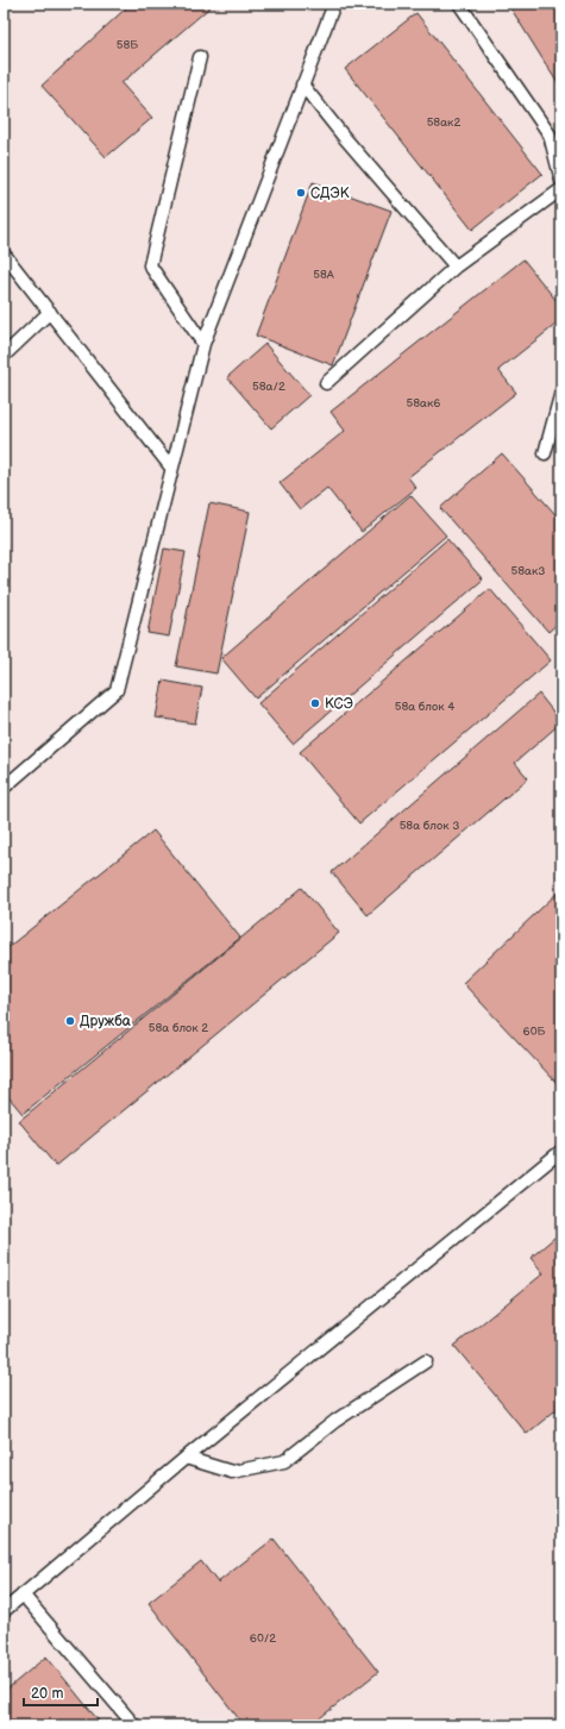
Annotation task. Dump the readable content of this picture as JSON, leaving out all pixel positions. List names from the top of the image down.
{
  "places": ["СДЭК", "КСЭ", "Дружба"],
  "house_numbers": [
    "58Б",
    "58ак2",
    "58А",
    "58а/2",
    "58ак6",
    "58ак3",
    "58а блок 4",
    "58а блок 3",
    "58а блок 2",
    "60Б",
    "60/2"
  ],
  "scale_bar": "20 m"
}
